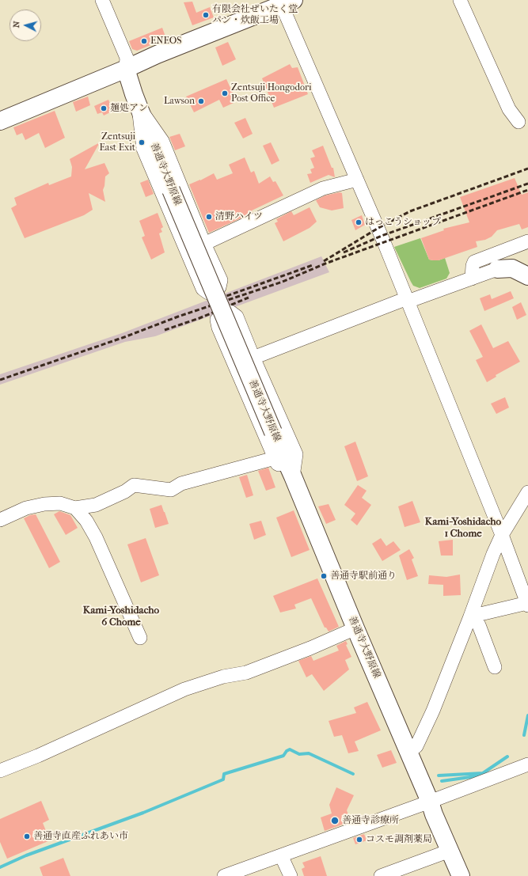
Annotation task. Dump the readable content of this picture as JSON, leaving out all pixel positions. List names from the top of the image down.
{
  "streets": {
    "main road": ["善通寺大野原線"]
  },
  "districts": ["Kami-Yoshidacho 1 Chome", "Kami-Yoshidacho 6 Chome"],
  "places": [
    "有限会社ぜいたく堂 パン・炊飯工場",
    "ENEOS",
    "Zentsuji Hongodori Post Office",
    "Lawson",
    "麺処アン",
    "Zentsuji East Exit",
    "清野ハイツ",
    "はっこうショップ",
    "善通寺駅前通り",
    "善通寺診療所",
    "善通寺直産ふれあい市",
    "コスモ調剤薬局"
  ],
  "north": "left"
}
